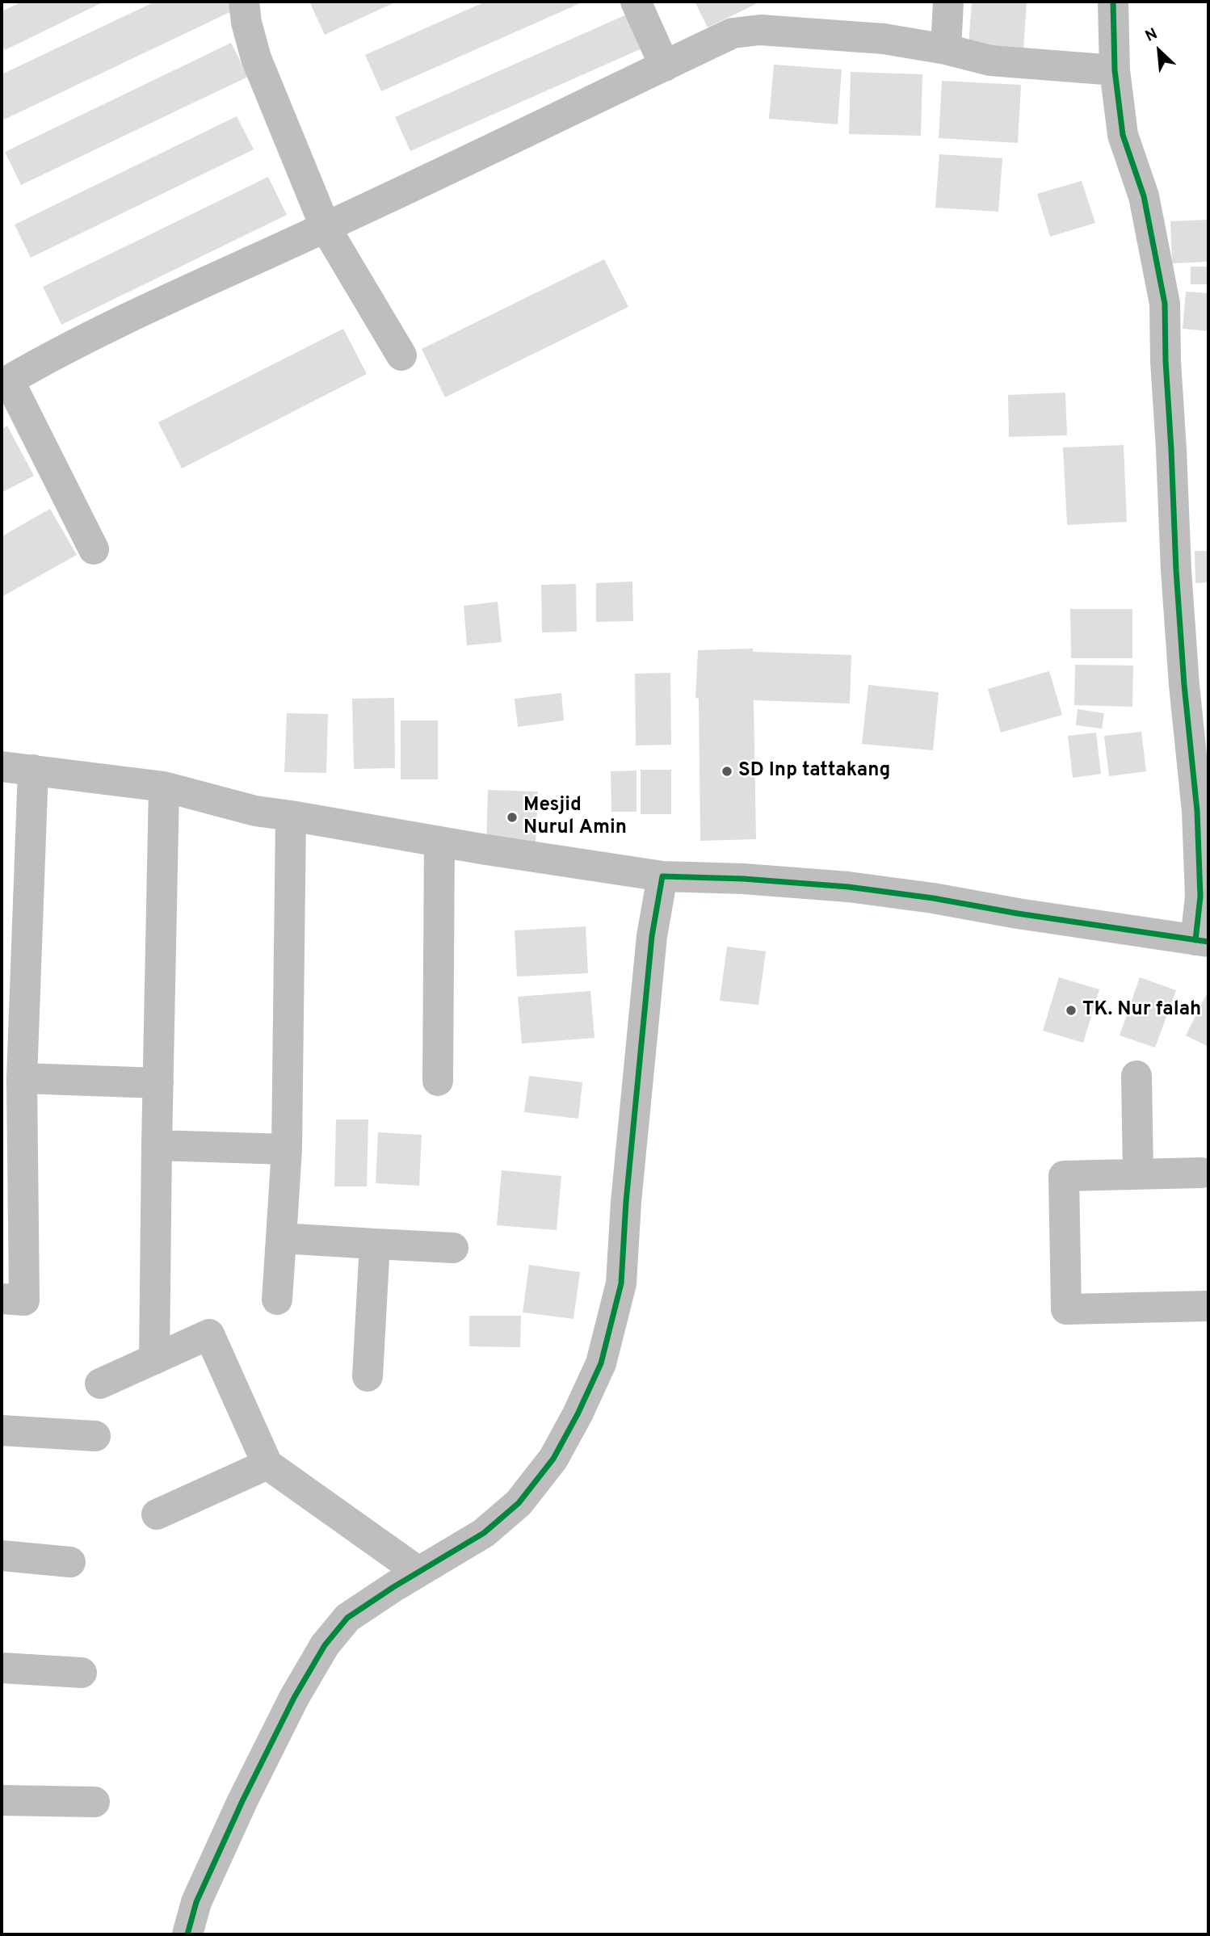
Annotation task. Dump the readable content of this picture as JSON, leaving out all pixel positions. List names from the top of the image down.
{
  "places": ["SD Inp tattakang", "Mesjid Nurul Amin", "TK. Nur falah"],
  "north": "top left"
}
